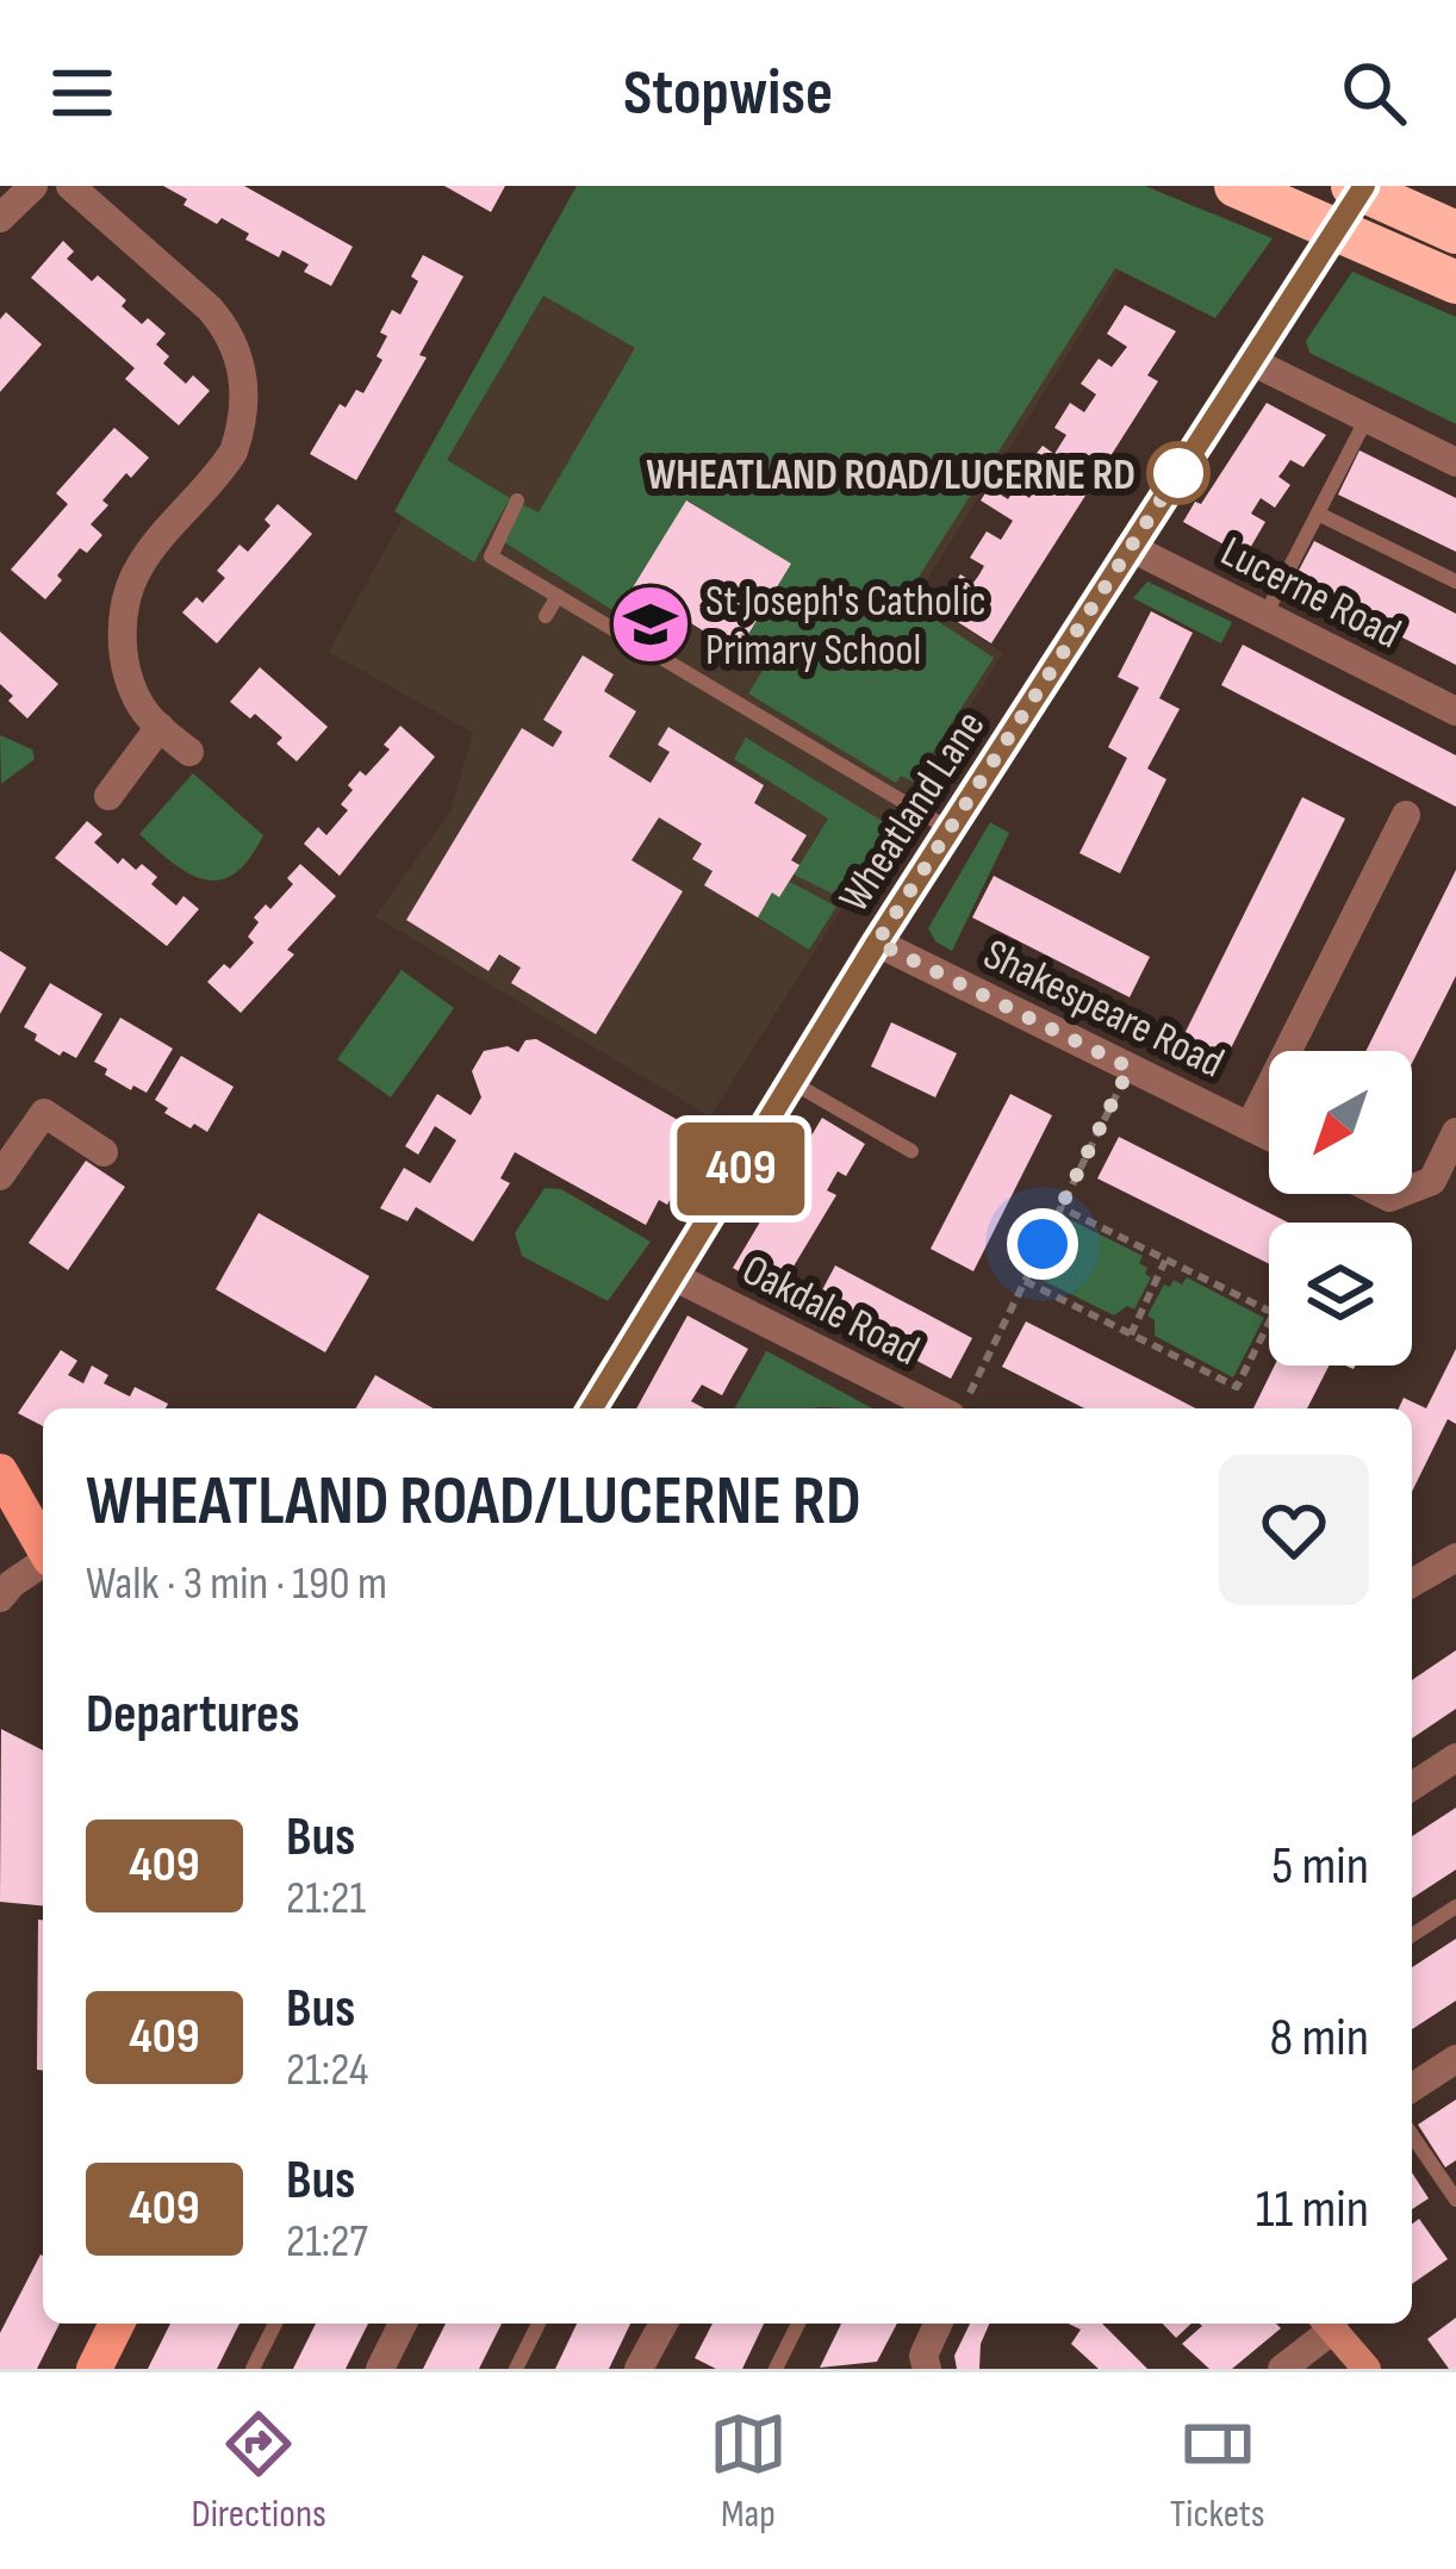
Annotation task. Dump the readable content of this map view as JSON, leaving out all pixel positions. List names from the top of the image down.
{
  "streets": {
    "main road": ["Wheatland Lane"],
    "street": ["Lucerne Road", "Shakespeare Road", "Oakdale Road"]
  },
  "crossings": [
    ["Lucerne Road", "Wheatland Lane"],
    ["Wheatland Lane", "Shakespeare Road"],
    ["Wheatland Lane", "Oakdale Road"]
  ],
  "places": {
    "other": ["WHEATLAND ROAD/LUCERNE RD"],
    "school or university": ["St Joseph's Catholic Primary School"]
  },
  "lines": ["bus line 409"],
  "north": "bottom left",
  "page": {
    "header": "Stopwise",
    "on_map": "409",
    "heading": [
      ["WHEATLAND ROAD/LUCERNE RD", "Walk · 3 min · 190 m"],
      "Departures"
    ],
    "list": [
      {
        "mark": "409",
        "name": "Bus",
        "note": "21:21",
        "value": "5 min"
      },
      {
        "mark": "409",
        "name": "Bus",
        "note": "21:24",
        "value": "8 min"
      },
      {
        "mark": "409",
        "name": "Bus",
        "note": "21:27",
        "value": "11 min"
      }
    ],
    "tabs": ["Directions", "Map", "Tickets"]
  }
}
